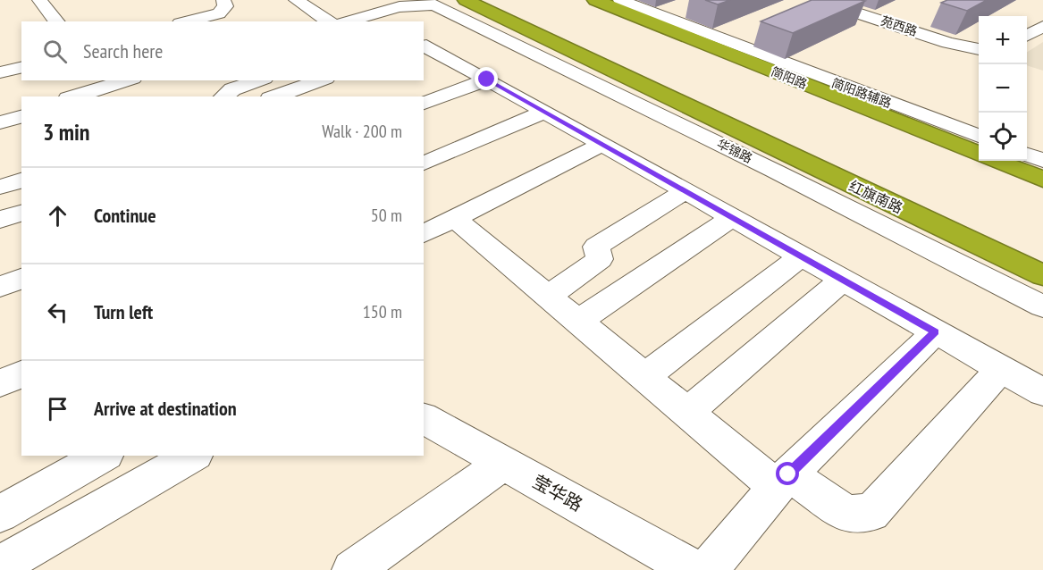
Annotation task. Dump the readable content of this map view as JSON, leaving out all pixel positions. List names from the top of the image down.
{
  "streets": {
    "highway": ["简阳路", "红旗南路"],
    "street": [
      "苑西路",
      "简阳路辅路",
      "华锦路",
      "莹华路"
    ]
  },
  "page": {
    "map_buttons": ["+", "−"],
    "search": "Search here",
    "heading": ["3 min", "Walk · 200 m"],
    "list": [
      ["Continue", "50 m"],
      ["Turn left", "150 m"],
      "Arrive at destination"
    ]
  }
}
